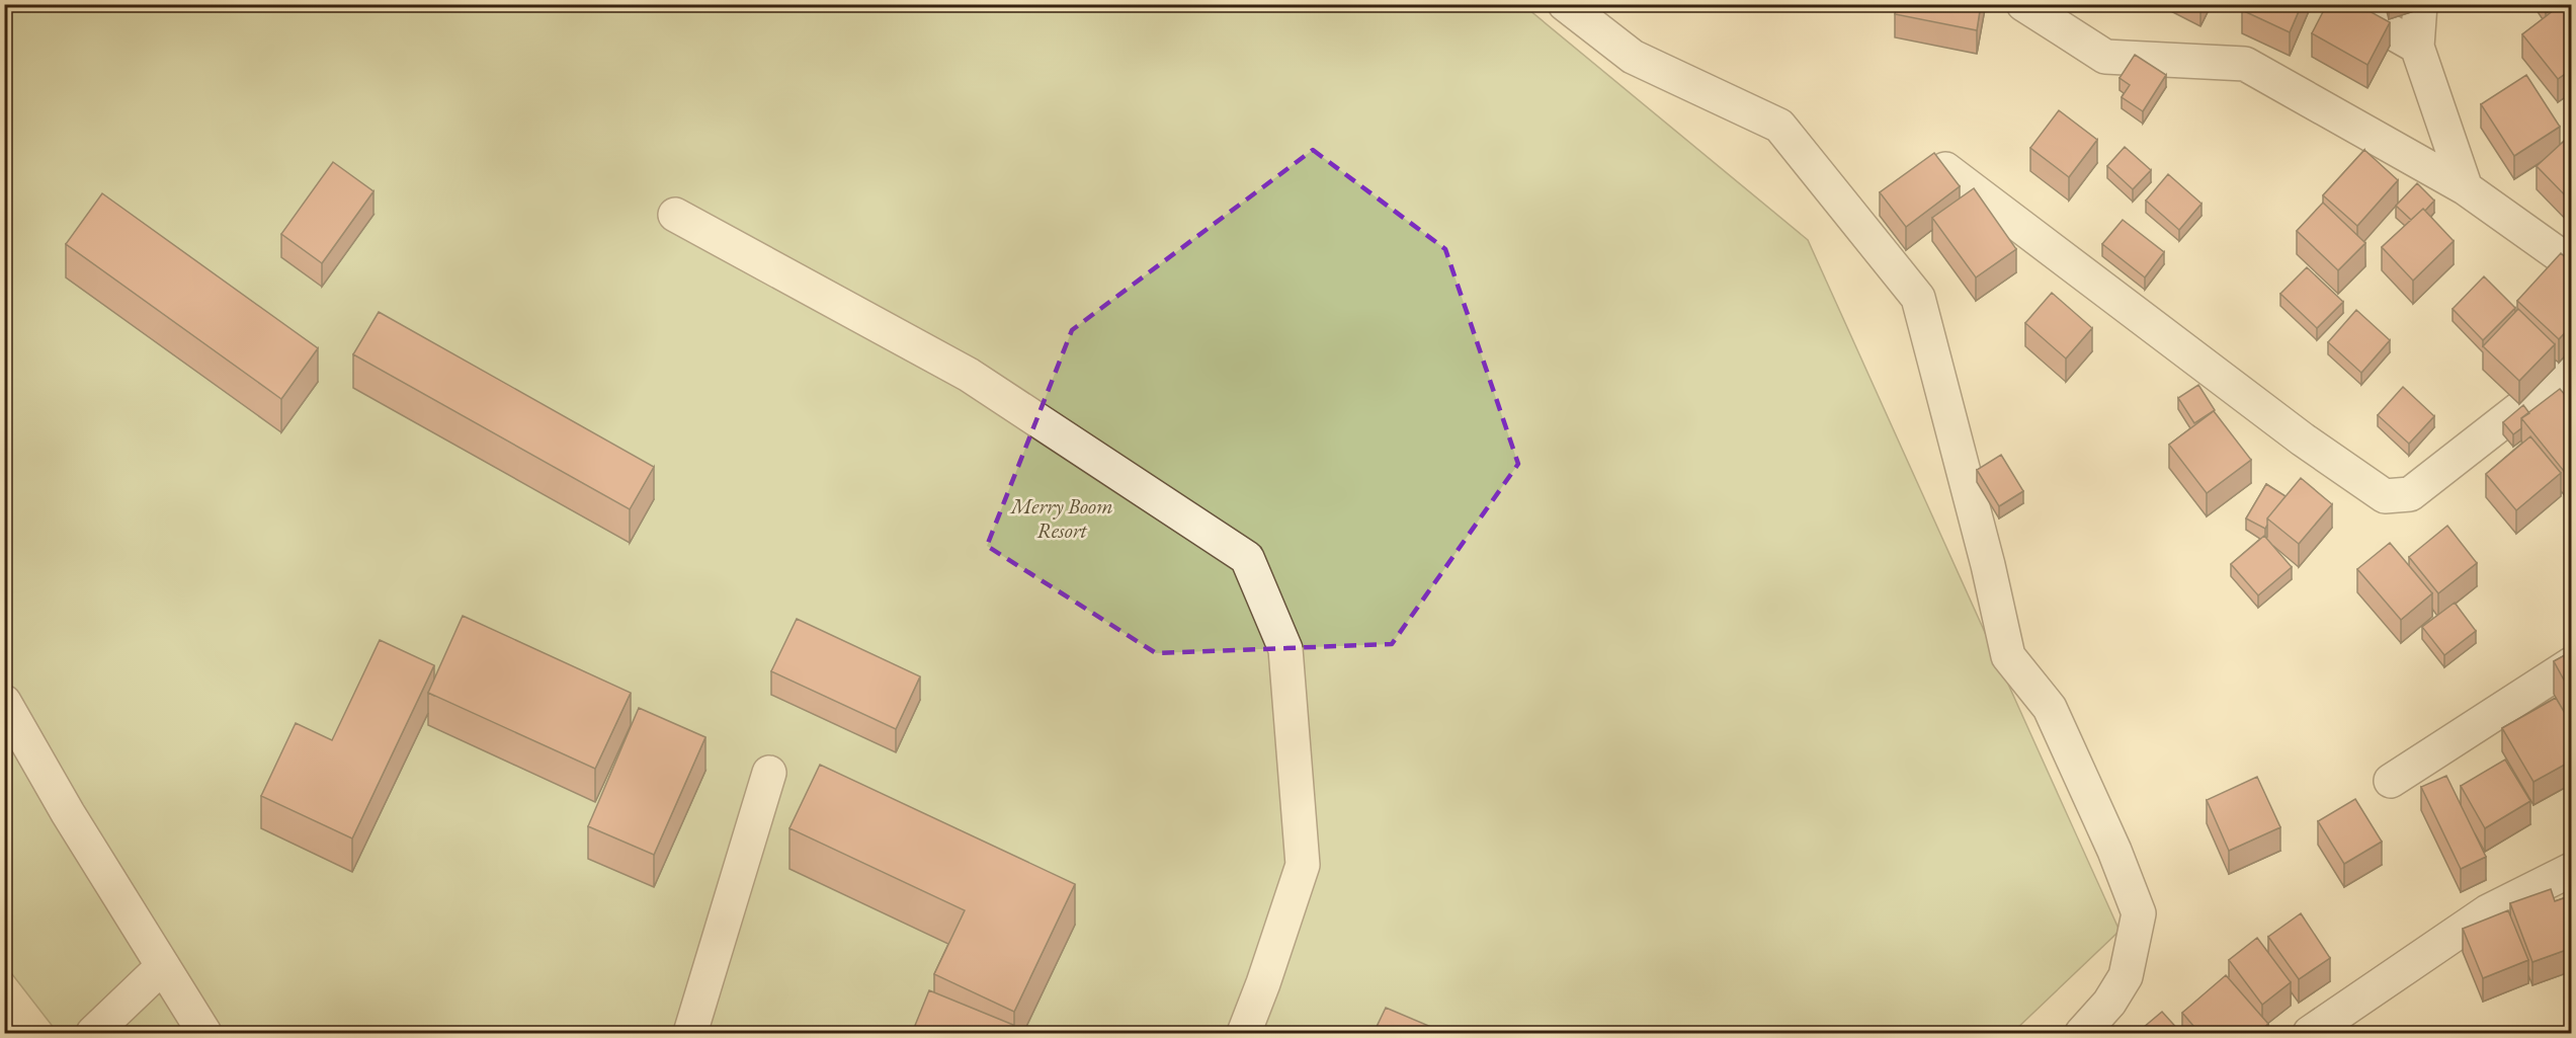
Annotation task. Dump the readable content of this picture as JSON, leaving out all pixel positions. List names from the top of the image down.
{
  "parks": ["Merry Boom Resort"]
}
